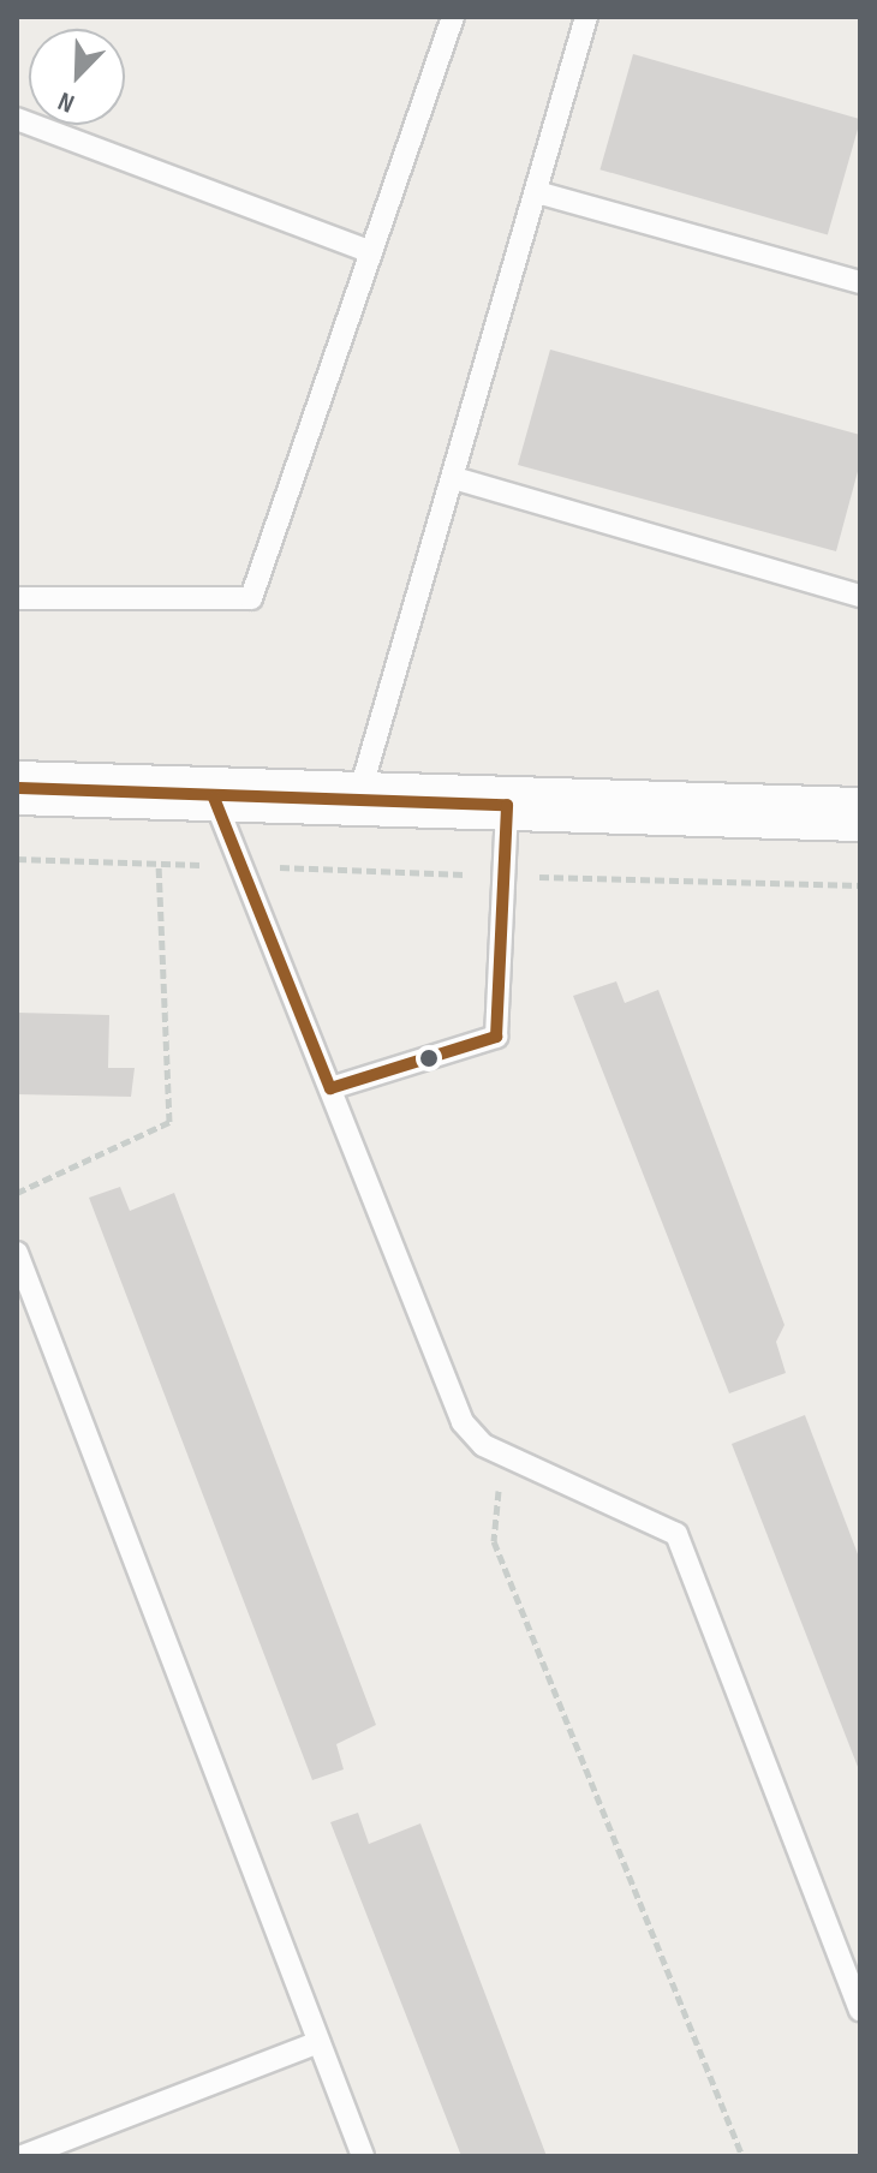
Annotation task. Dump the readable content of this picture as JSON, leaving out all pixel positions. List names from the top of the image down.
{
  "north": "bottom left"
}
